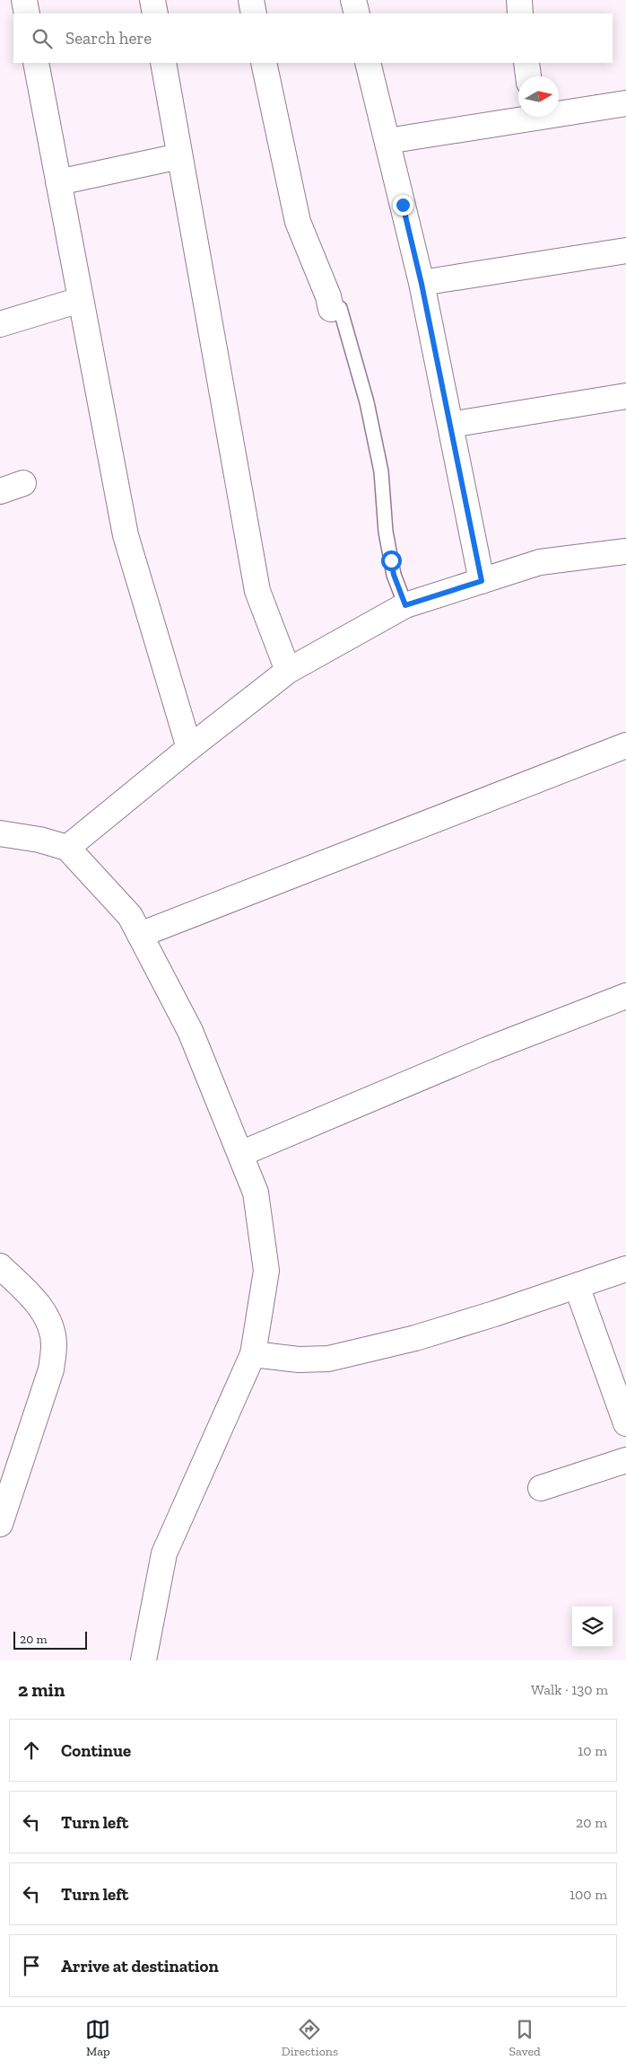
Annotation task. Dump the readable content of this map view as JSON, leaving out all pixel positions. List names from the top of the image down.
{
  "scale_bar": "20 m",
  "north": "right",
  "page": {
    "search": "Search here",
    "scale": "20 m",
    "heading": ["2 min", "Walk · 130 m"],
    "list": [
      ["Continue", "10 m"],
      ["Turn left", "20 m"],
      ["Turn left", "100 m"],
      "Arrive at destination"
    ],
    "nav": ["Map", "Directions", "Saved"]
  }
}
